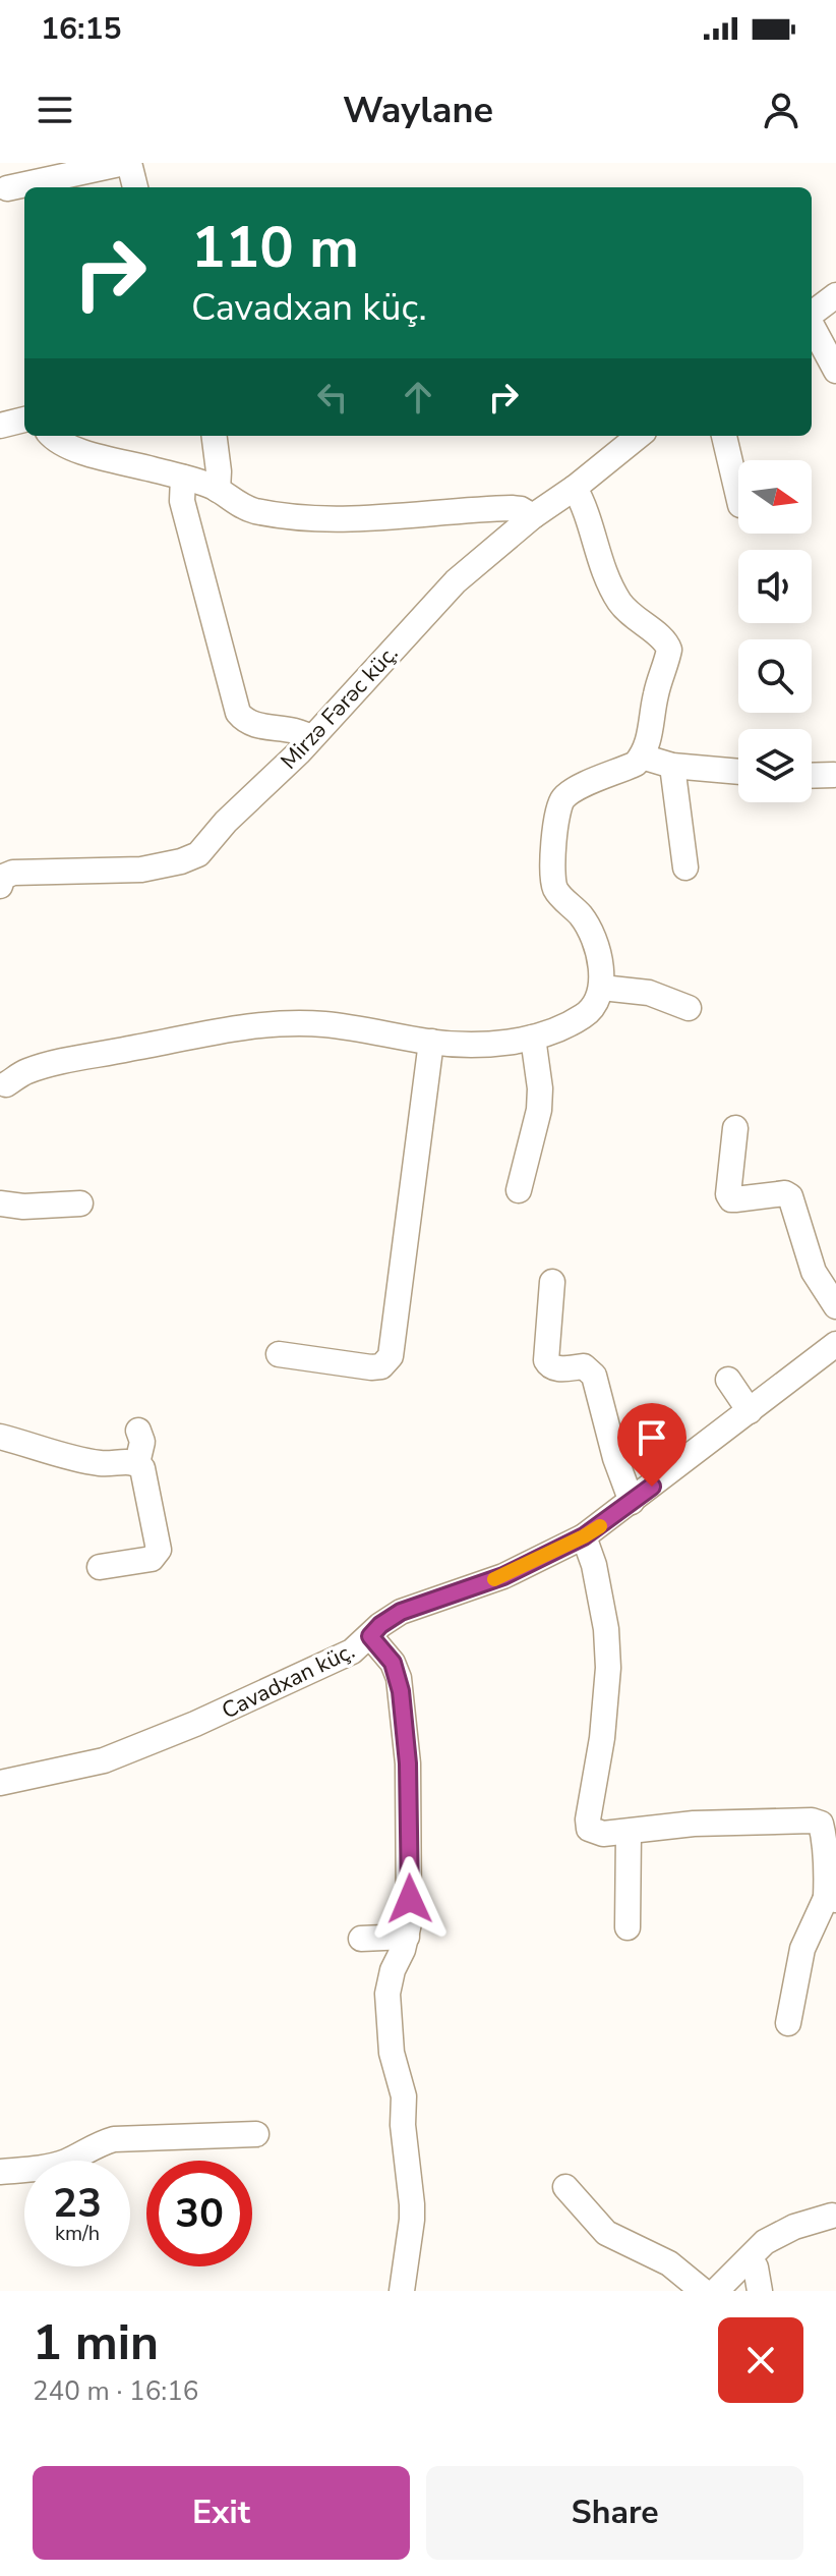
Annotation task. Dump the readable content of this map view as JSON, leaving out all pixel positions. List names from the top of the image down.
{
  "streets": {
    "street": ["Mirzə Fərəc küç.", "Cavadxan küç."]
  },
  "north": "right",
  "page": {
    "status": "16:15",
    "header": "Waylane",
    "turn": ["110 m", "Cavadxan küç."],
    "speed": "23 km/h",
    "limit": "30",
    "heading": ["1 min", "240 m · 16:16"],
    "buttons": ["Exit", "Share"]
  }
}
